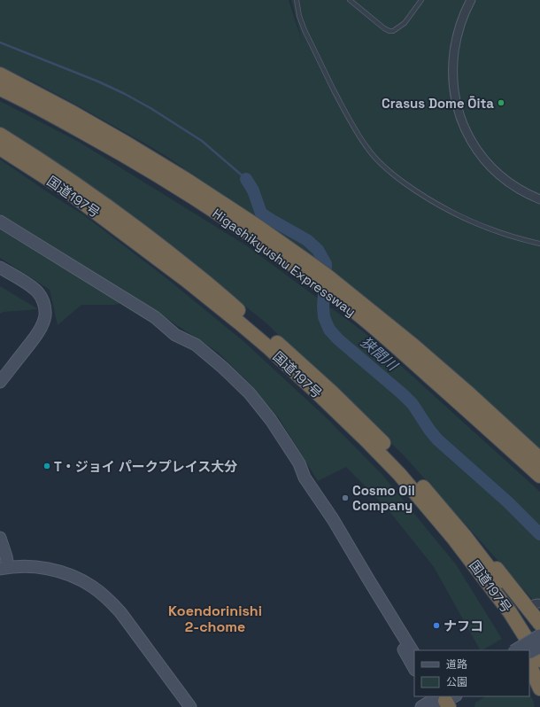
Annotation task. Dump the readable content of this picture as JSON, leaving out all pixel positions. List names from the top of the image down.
{
  "streets": {
    "highway": ["国道197号", "Higashikyushu Expressway"]
  },
  "districts": ["Koendorinishi 2-chome"],
  "water": ["狭間川"],
  "places": [
    "Crasus Dome Ōita",
    "T・ジョイ パークプレイス大分",
    "Cosmo Oil Company",
    "ナフコ"
  ],
  "legend": ["道路", "公園"]
}
